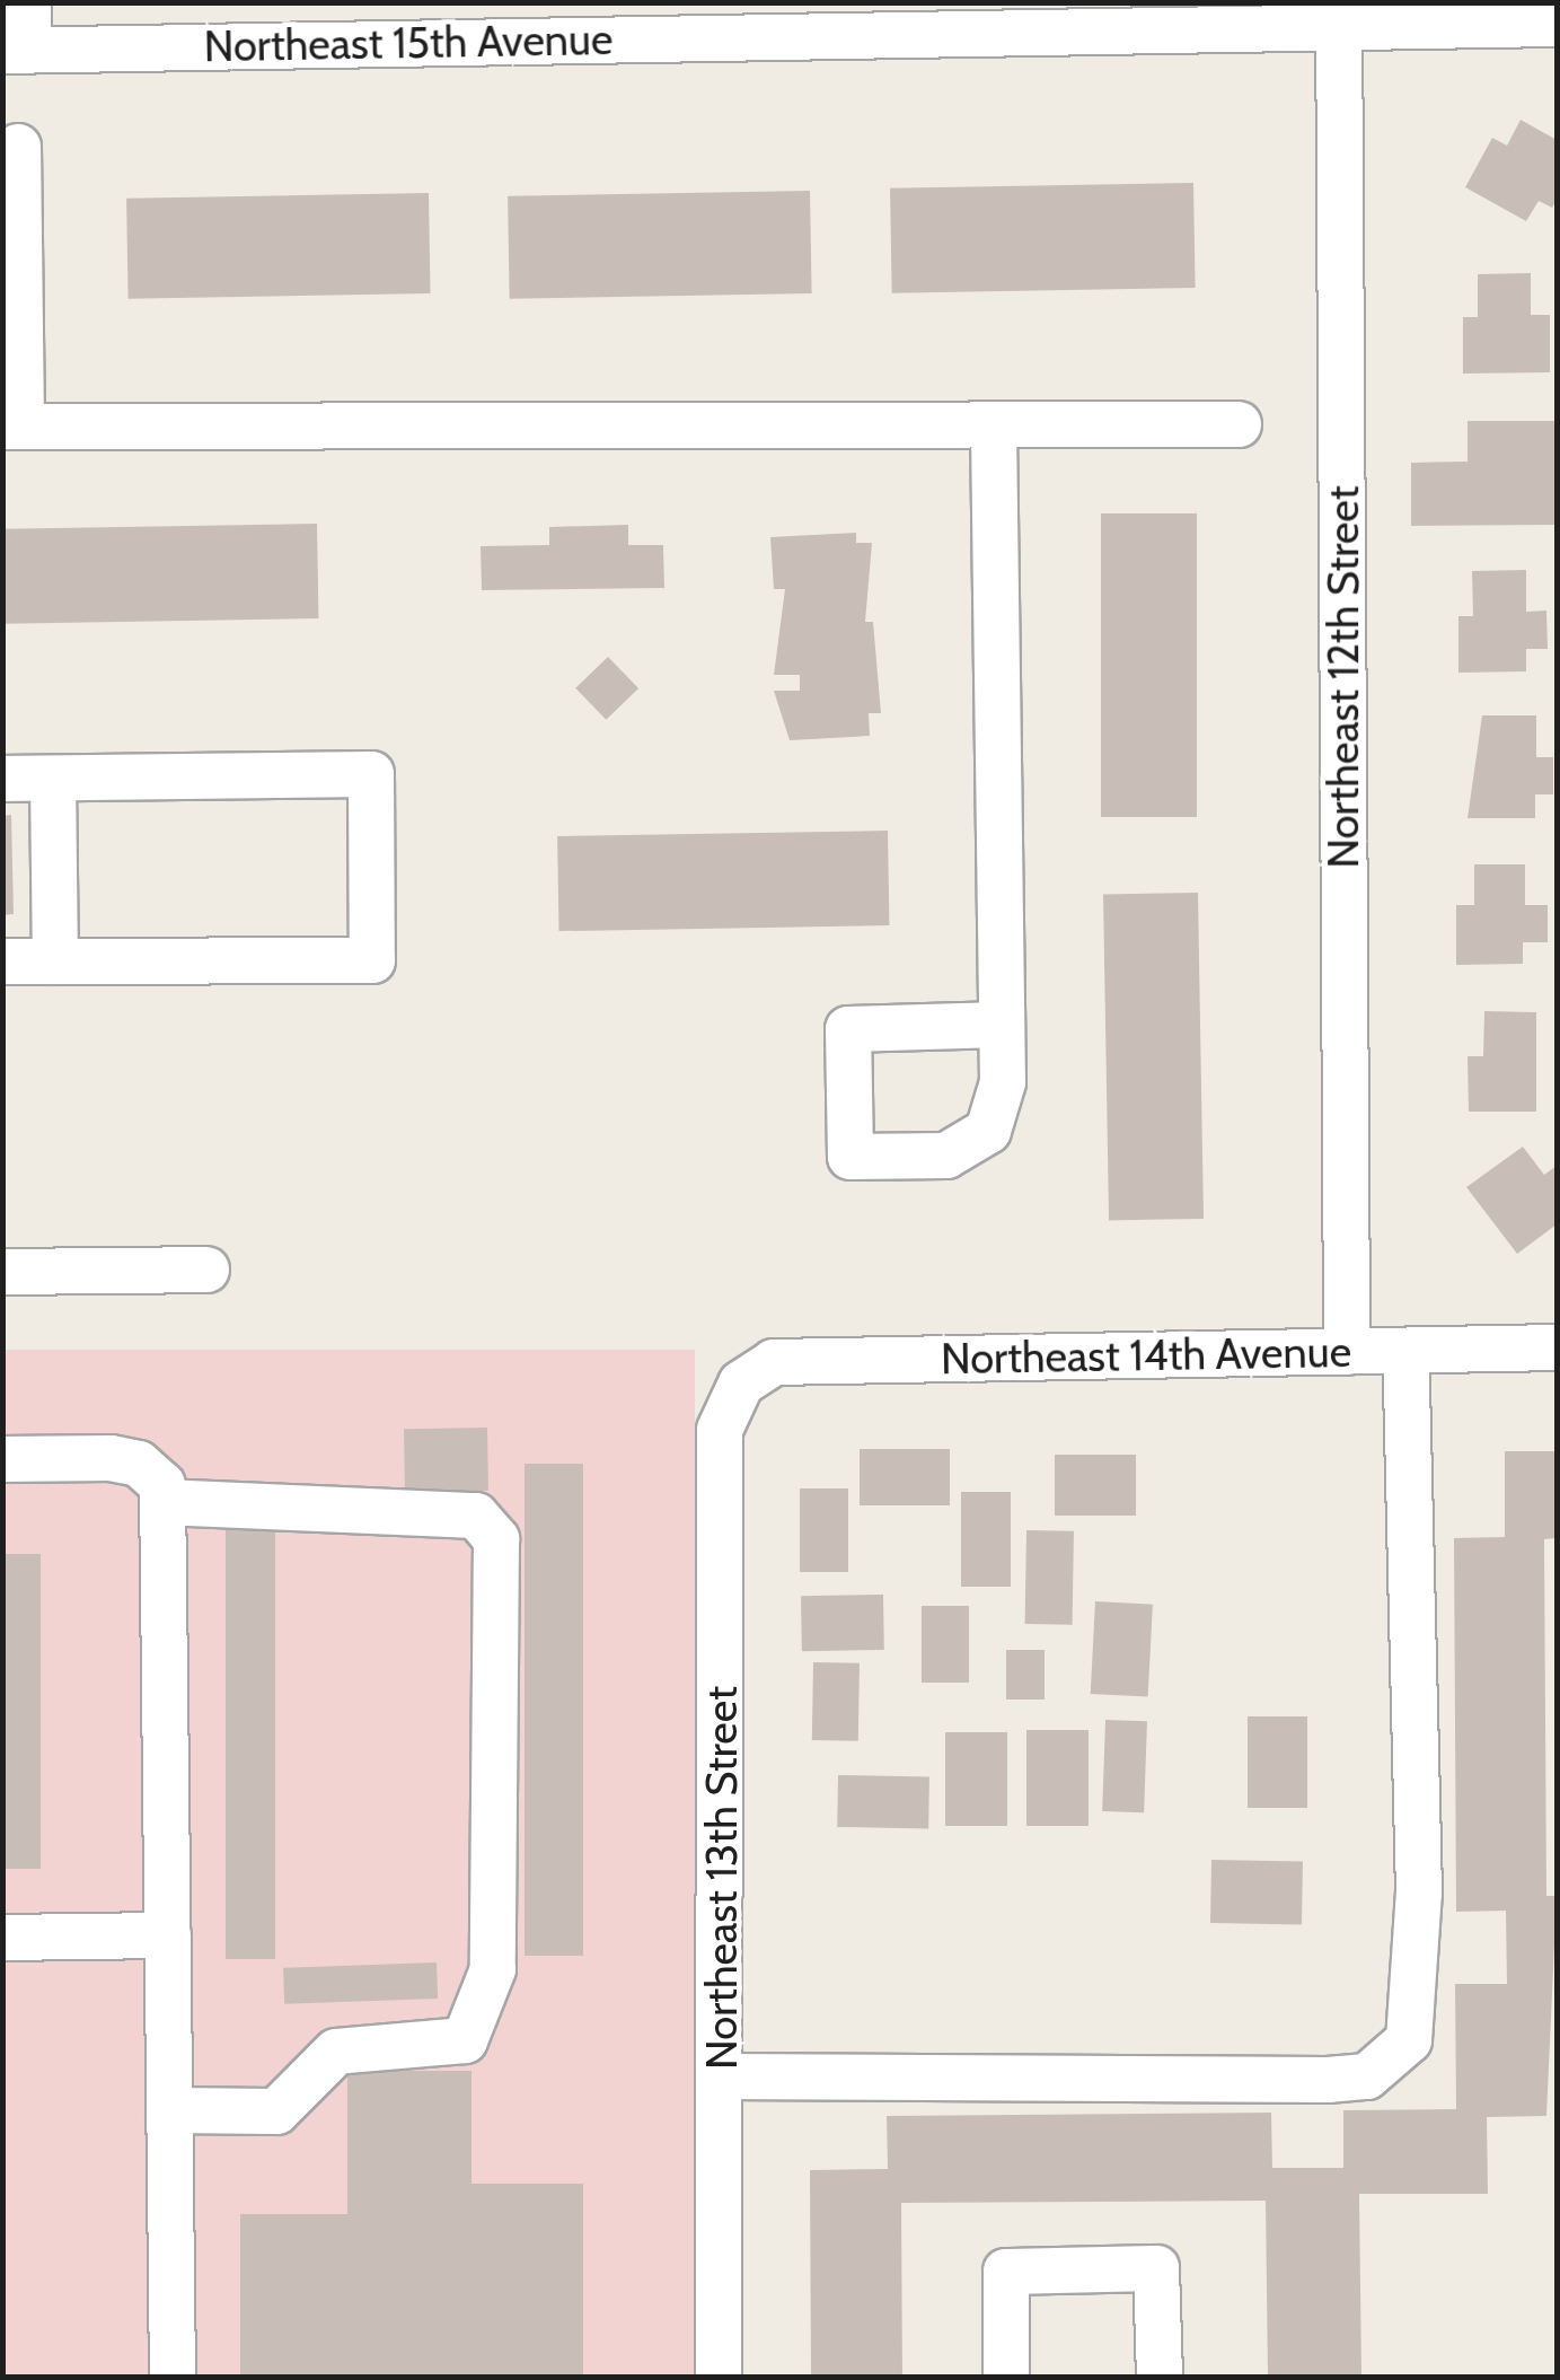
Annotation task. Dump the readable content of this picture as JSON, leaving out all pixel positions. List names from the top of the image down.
{
  "streets": {
    "street": [
      "Northeast 15th Avenue",
      "Northeast 12th Street",
      "Northeast 14th Avenue",
      "Northeast 13th Street"
    ]
  },
  "crossings": [
    ["Northeast 15th Avenue", "Northeast 12th Street"],
    ["Northeast 12th Street", "Northeast 14th Avenue"],
    ["Northeast 14th Avenue", "Northeast 13th Street"]
  ]
}
